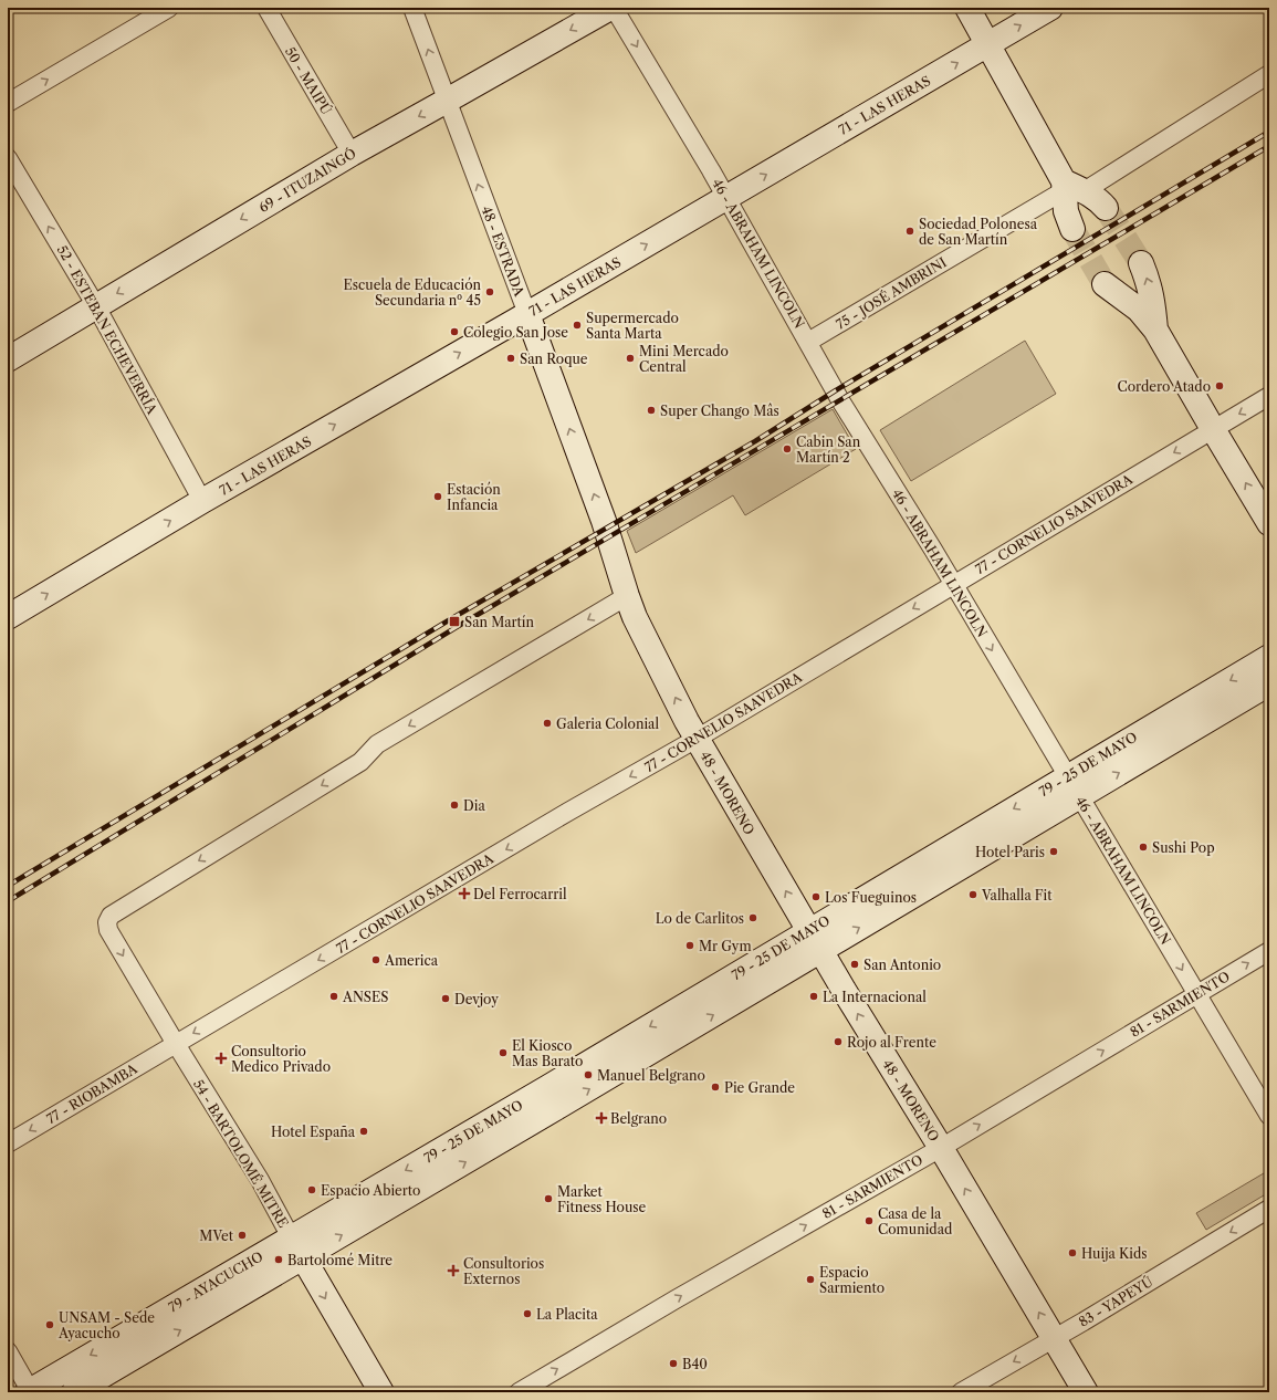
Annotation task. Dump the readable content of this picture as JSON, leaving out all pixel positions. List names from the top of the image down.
{
  "streets": {
    "street": [
      "50 - MAIPÚ",
      "71 - LAS HERAS",
      "69 - ITUZAINGÓ",
      "48 - ESTRADA",
      "46 - ABRAHAM LINCOLN",
      "75 - JOSÉ AMBRINI",
      "52 - ESTEBAN ECHEVERRÍA",
      "77 - CORNELIO SAAVEDRA",
      "79 - 25 DE MAYO",
      "48 - MORENO",
      "81 - SARMIENTO",
      "77 - RIOBAMBA",
      "54 - BARTOLOMÉ MITRE",
      "79 - AYACUCHO",
      "83 - YAPEYÚ"
    ]
  },
  "crossings": [
    ["50 - MAIPÚ", "69 - ITUZAINGÓ"],
    ["71 - LAS HERAS", "48 - ESTRADA"],
    ["71 - LAS HERAS", "46 - ABRAHAM LINCOLN"],
    ["71 - LAS HERAS", "52 - ESTEBAN ECHEVERRÍA"],
    ["69 - ITUZAINGÓ", "48 - ESTRADA"],
    ["69 - ITUZAINGÓ", "46 - ABRAHAM LINCOLN"],
    ["69 - ITUZAINGÓ", "52 - ESTEBAN ECHEVERRÍA"],
    ["48 - ESTRADA", "48 - MORENO"],
    ["48 - ESTRADA", "54 - BARTOLOMÉ MITRE"],
    ["46 - ABRAHAM LINCOLN", "75 - JOSÉ AMBRINI"],
    ["46 - ABRAHAM LINCOLN", "77 - CORNELIO SAAVEDRA"],
    ["46 - ABRAHAM LINCOLN", "79 - 25 DE MAYO"],
    ["46 - ABRAHAM LINCOLN", "81 - SARMIENTO"],
    ["77 - CORNELIO SAAVEDRA", "48 - MORENO"],
    ["77 - CORNELIO SAAVEDRA", "77 - RIOBAMBA"],
    ["77 - CORNELIO SAAVEDRA", "54 - BARTOLOMÉ MITRE"],
    ["79 - 25 DE MAYO", "48 - MORENO"],
    ["79 - 25 DE MAYO", "54 - BARTOLOMÉ MITRE"],
    ["79 - 25 DE MAYO", "79 - AYACUCHO"],
    ["48 - MORENO", "81 - SARMIENTO"],
    ["48 - MORENO", "54 - BARTOLOMÉ MITRE"],
    ["48 - MORENO", "83 - YAPEYÚ"],
    ["77 - RIOBAMBA", "54 - BARTOLOMÉ MITRE"],
    ["54 - BARTOLOMÉ MITRE", "79 - AYACUCHO"]
  ],
  "one_way": [
    "71 - LAS HERAS",
    "69 - ITUZAINGÓ",
    "48 - ESTRADA",
    "46 - ABRAHAM LINCOLN",
    "52 - ESTEBAN ECHEVERRÍA",
    "77 - CORNELIO SAAVEDRA",
    "48 - MORENO",
    "81 - SARMIENTO",
    "77 - RIOBAMBA",
    "83 - YAPEYÚ"
  ],
  "places": {
    "other": [
      "Sociedad Polonesa de San Martín",
      "Escuela de Educación Secundaria nº 45",
      "Supermercado Santa Marta",
      "Colegio San Jose",
      "San Roque",
      "Mini Mercado Central",
      "Cordero Atado",
      "Super Chango Mâs",
      "Cabin San Martín 2",
      "Estación Infancia",
      "Galeria Colonial",
      "Dia",
      "Sushi Pop",
      "Hotel Paris",
      "Valhalla Fit",
      "Los Fueguinos",
      "Lo de Carlitos",
      "Mr Gym",
      "America",
      "San Antonio",
      "ANSES",
      "La Internacional",
      "Devjoy",
      "Rojo al Frente",
      "El Kiosco Mas Barato",
      "Manuel Belgrano",
      "Pie Grande",
      "Hotel España",
      "Espacio Abierto",
      "Market Fitness House",
      "Casa de la Comunidad",
      "MVet",
      "Huija Kids",
      "Bartolomé Mitre",
      "Espacio Sarmiento",
      "La Placita",
      "UNSAM - Sede Ayacucho",
      "B40"
    ],
    "transit": ["San Martín"],
    "health": [
      "Del Ferrocarril",
      "Consultorio Medico Privado",
      "Belgrano",
      "Consultorios Externos"
    ]
  }
}
